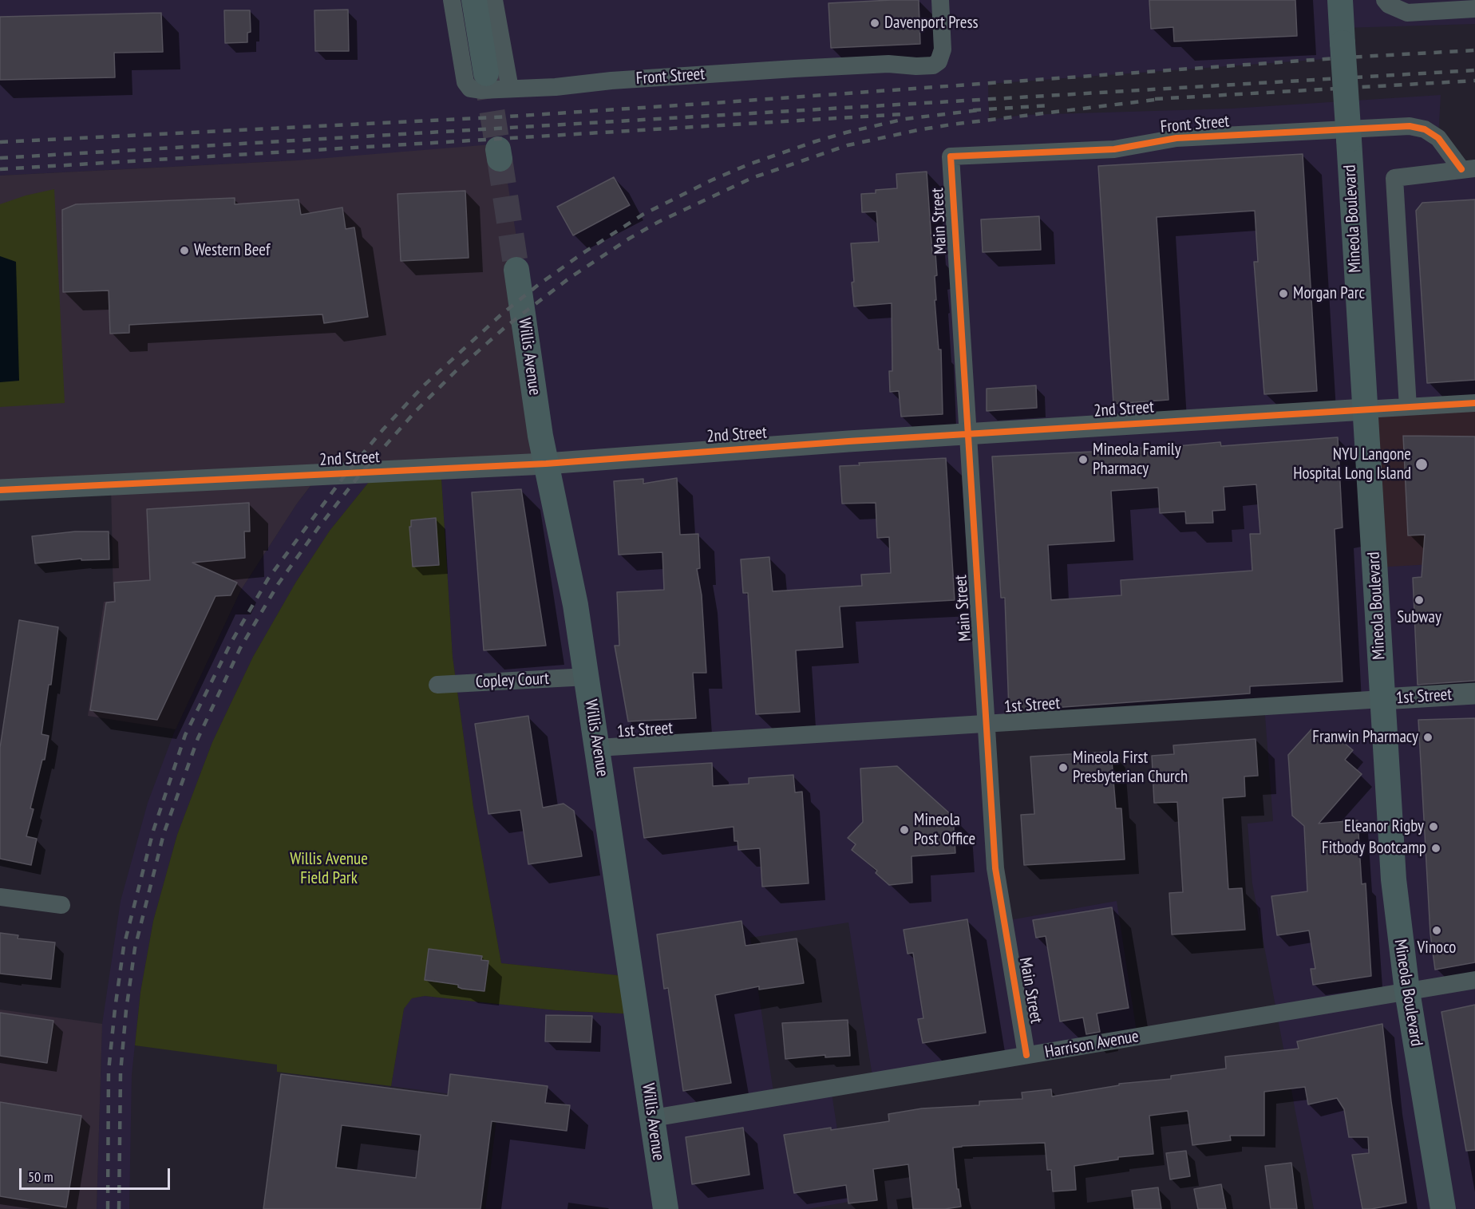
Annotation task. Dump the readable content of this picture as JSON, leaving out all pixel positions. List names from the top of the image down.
{
  "streets": {
    "main road": ["Mineola Boulevard", "Willis Avenue"],
    "street": [
      "Front Street",
      "Main Street",
      "2nd Street",
      "Copley Court",
      "1st Street",
      "Harrison Avenue"
    ]
  },
  "crossings": [
    ["Front Street", "Main Street"],
    ["Mineola Boulevard", "2nd Street"],
    ["Mineola Boulevard", "1st Street"],
    ["Mineola Boulevard", "Harrison Avenue"],
    ["Main Street", "2nd Street"],
    ["Main Street", "1st Street"],
    ["Main Street", "Harrison Avenue"],
    ["Willis Avenue", "2nd Street"],
    ["Willis Avenue", "Copley Court"],
    ["Willis Avenue", "1st Street"],
    ["Willis Avenue", "Harrison Avenue"]
  ],
  "parks": ["Willis Avenue Field Park"],
  "places": [
    "Davenport Press",
    "Western Beef",
    "Morgan Parc",
    "Mineola Family Pharmacy",
    "NYU Langone Hospital Long Island",
    "Subway",
    "Franwin Pharmacy",
    "Mineola First Presbyterian Church",
    "Eleanor Rigby",
    "Mineola Post Office",
    "Fitbody Bootcamp",
    "Vinoco"
  ],
  "scale_bar": "50 m"
}
